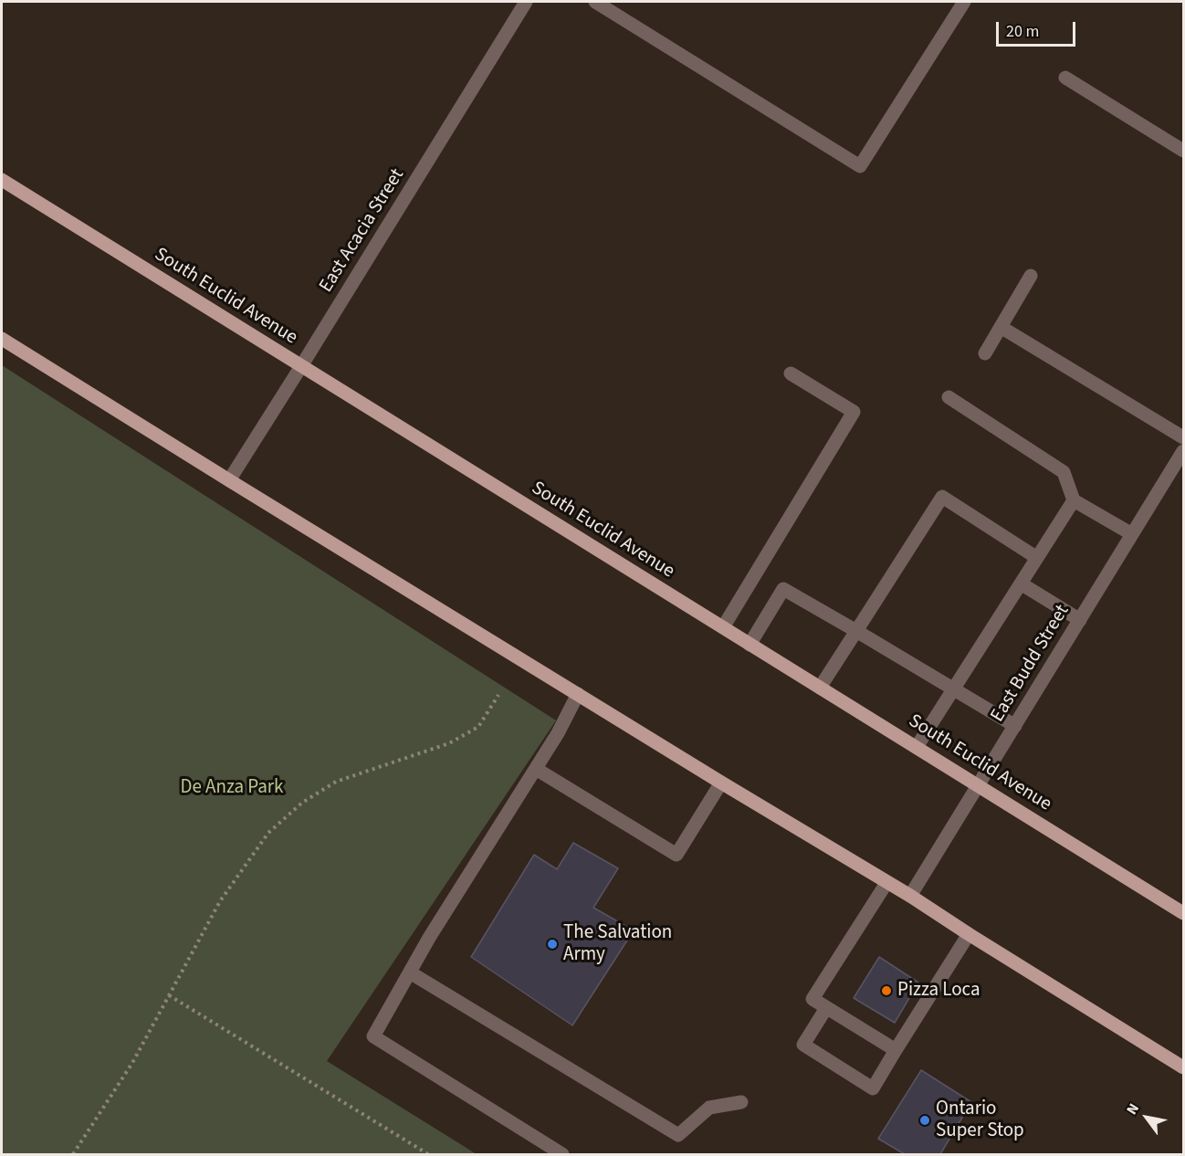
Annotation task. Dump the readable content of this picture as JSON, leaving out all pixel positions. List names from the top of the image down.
{
  "streets": {
    "main road": ["South Euclid Avenue"],
    "street": ["East Acacia Street", "East Budd Street"]
  },
  "crossings": [
    ["East Acacia Street", "South Euclid Avenue"],
    ["South Euclid Avenue", "East Budd Street"]
  ],
  "parks": ["De Anza Park"],
  "places": ["The Salvation Army", "Pizza Loca", "Ontario Super Stop"],
  "scale_bar": "20 m",
  "north": "top left"
}
